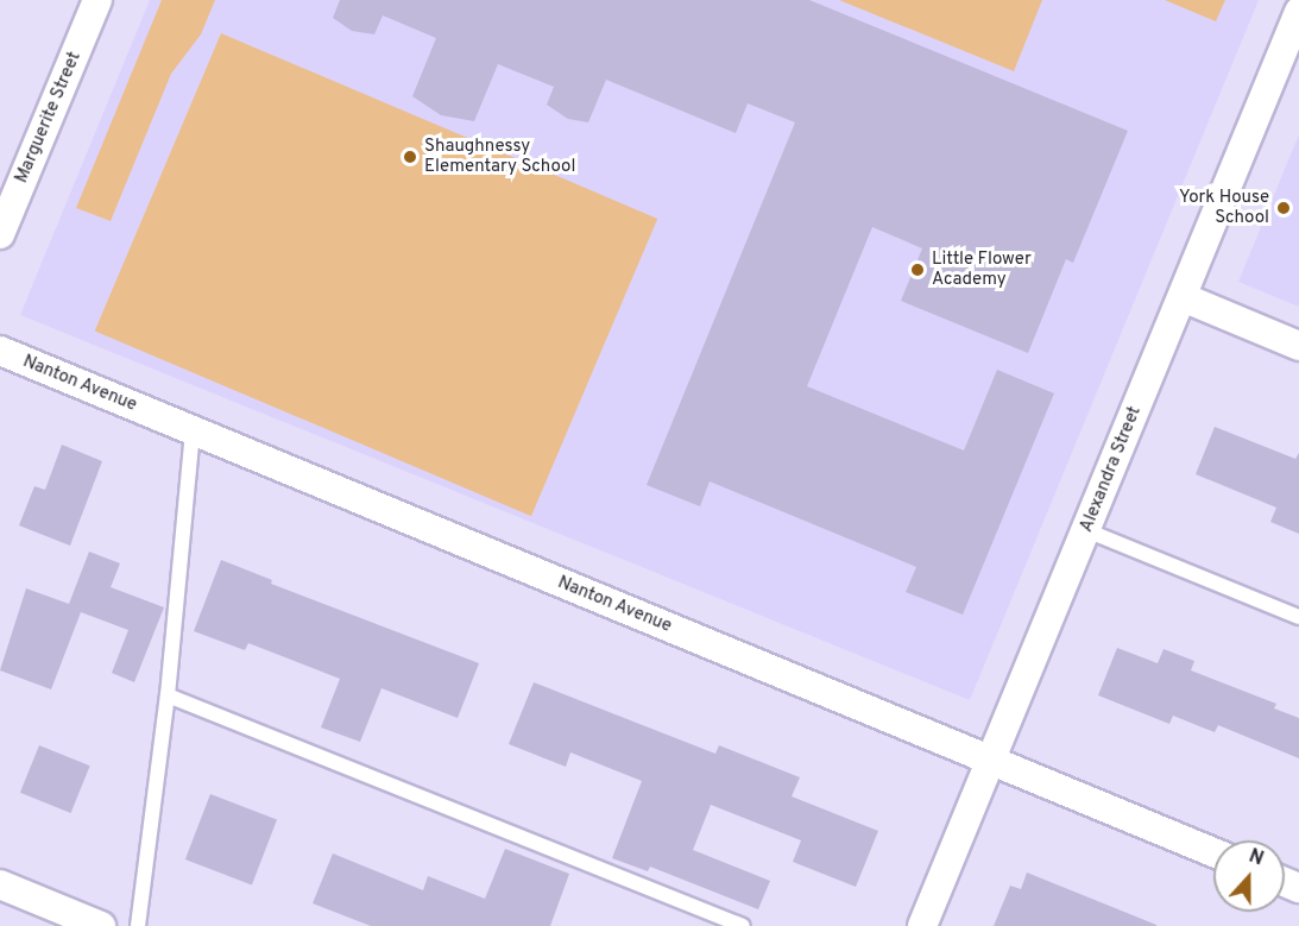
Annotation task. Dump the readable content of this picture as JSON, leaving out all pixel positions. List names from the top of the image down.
{
  "streets": {
    "street": ["Marguerite Street", "Nanton Avenue", "Alexandra Street"]
  },
  "crossings": [
    ["Nanton Avenue", "Alexandra Street"]
  ],
  "places": ["Shaughnessy Elementary School", "York House School", "Little Flower Academy"],
  "north": "top"
}
